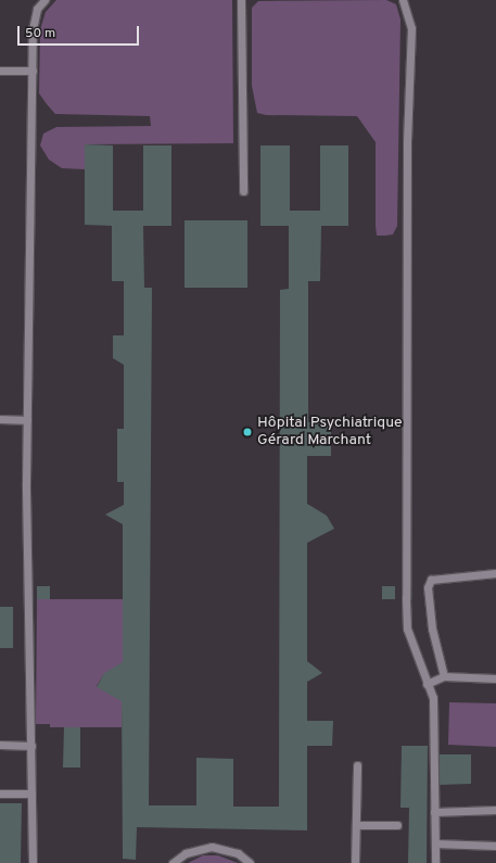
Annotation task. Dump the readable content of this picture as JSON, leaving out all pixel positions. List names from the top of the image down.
{
  "places": ["Hôpital Psychiatrique Gérard Marchant"],
  "scale_bar": "50 m"
}
